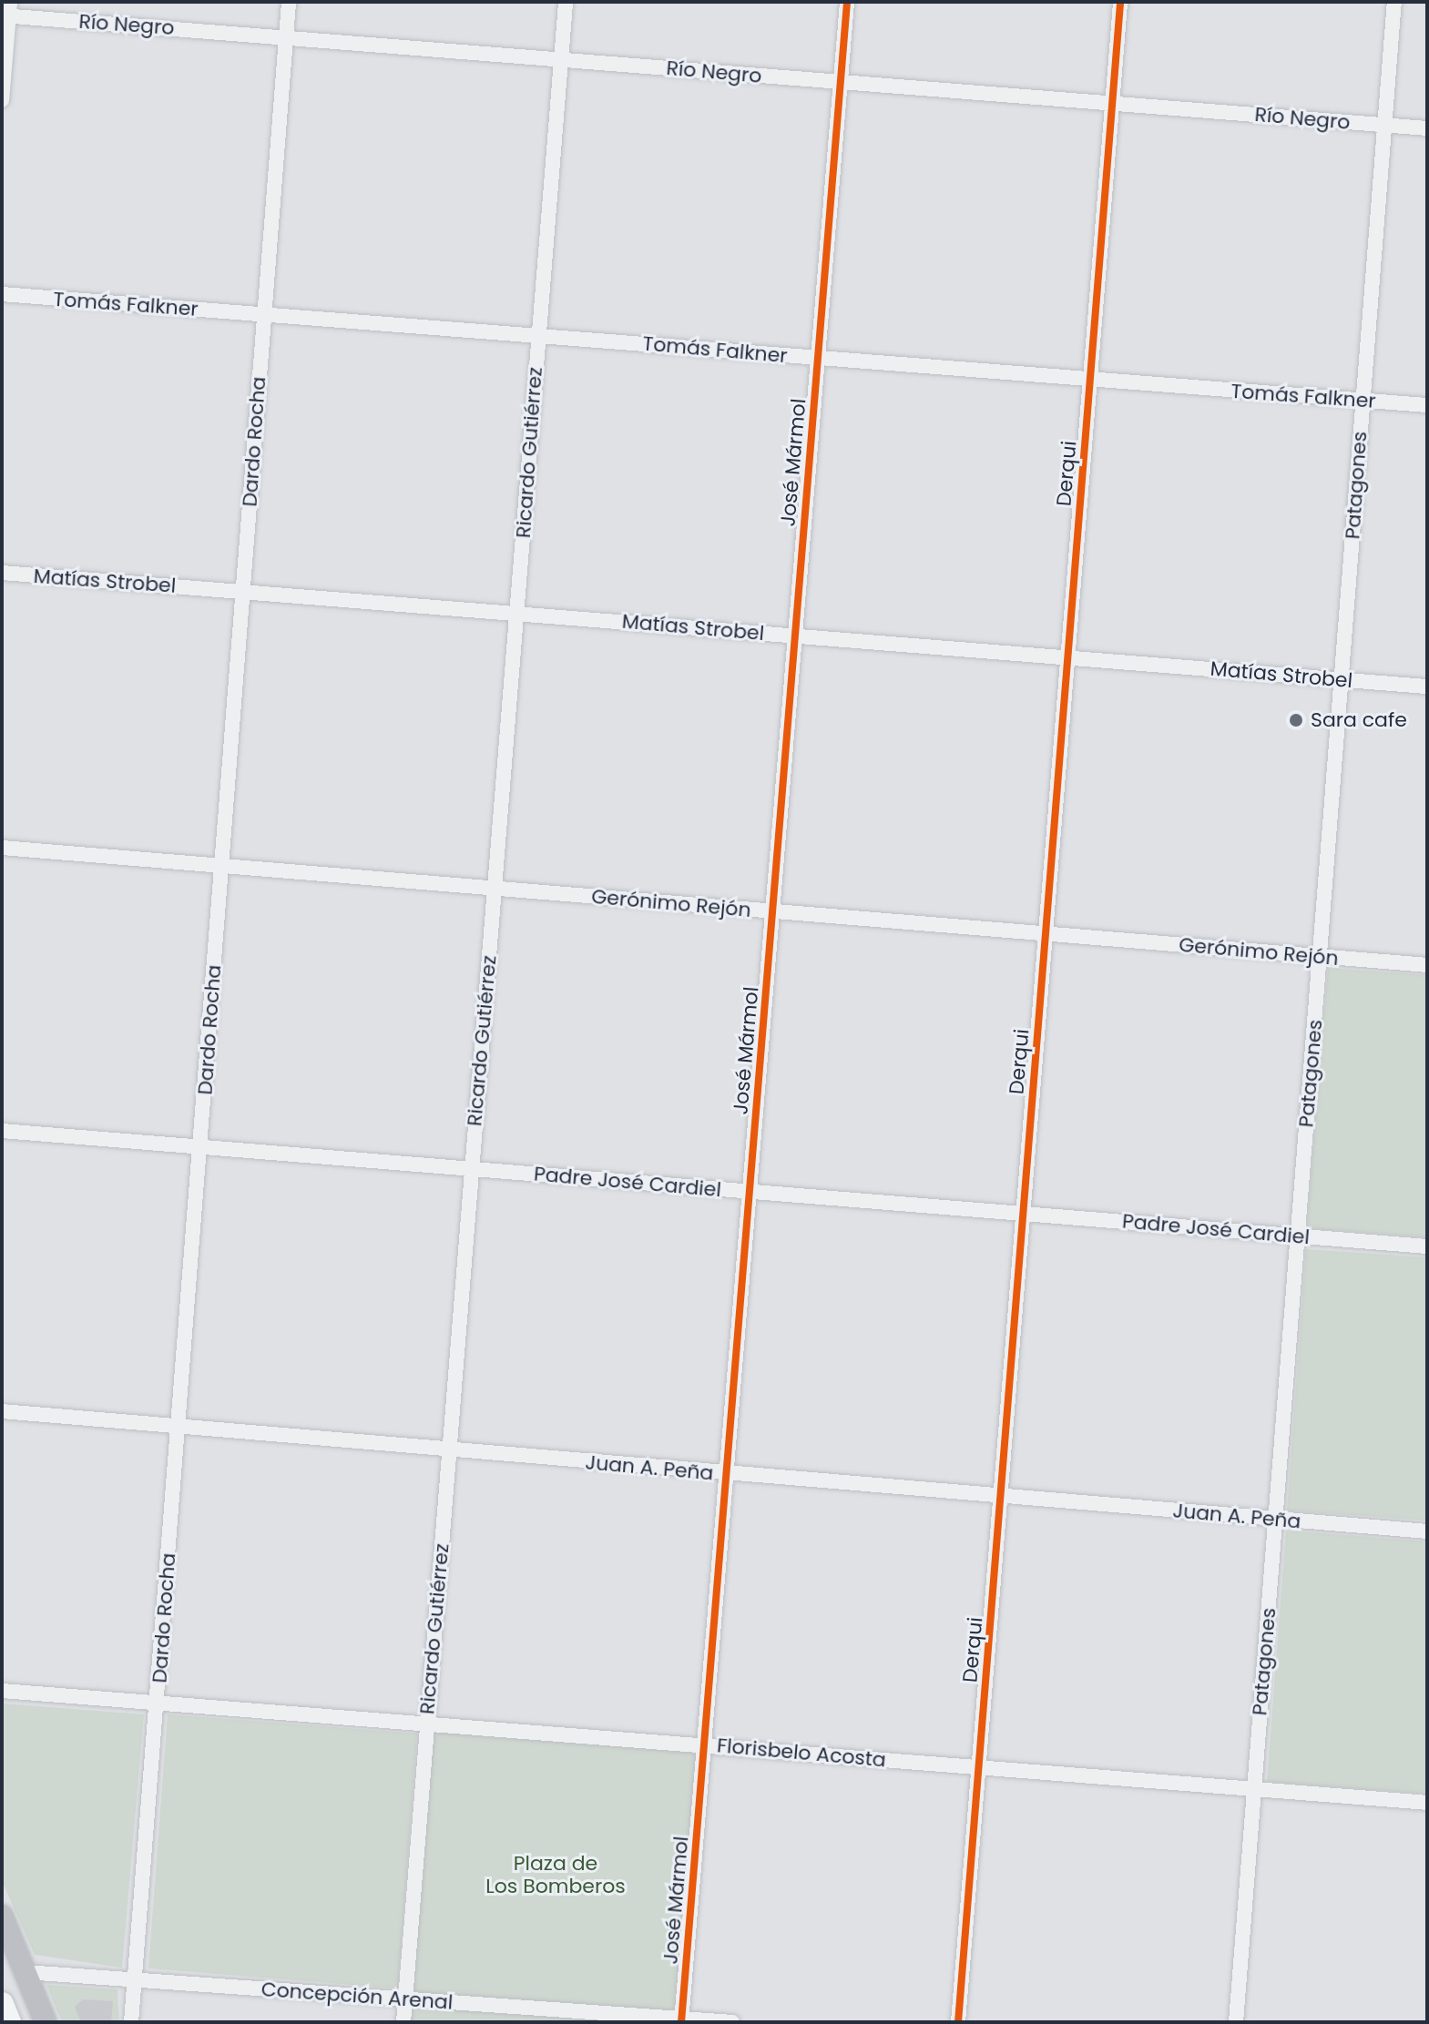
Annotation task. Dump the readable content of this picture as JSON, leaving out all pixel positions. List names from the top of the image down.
{
  "streets": {
    "street": [
      "Río Negro",
      "Tomás Falkner",
      "Dardo Rocha",
      "Ricardo Gutiérrez",
      "José Mármol",
      "Derqui",
      "Patagones",
      "Matías Strobel",
      "Gerónimo Rejón",
      "Padre José Cardiel",
      "Juan A. Peña",
      "Florisbelo Acosta",
      "Concepción Arenal"
    ]
  },
  "crossings": [
    ["Río Negro", "Dardo Rocha"],
    ["Río Negro", "Ricardo Gutiérrez"],
    ["Río Negro", "José Mármol"],
    ["Río Negro", "Derqui"],
    ["Río Negro", "Patagones"],
    ["Tomás Falkner", "Dardo Rocha"],
    ["Tomás Falkner", "Ricardo Gutiérrez"],
    ["Tomás Falkner", "José Mármol"],
    ["Tomás Falkner", "Derqui"],
    ["Tomás Falkner", "Patagones"],
    ["Dardo Rocha", "Matías Strobel"],
    ["Dardo Rocha", "Gerónimo Rejón"],
    ["Dardo Rocha", "Padre José Cardiel"],
    ["Dardo Rocha", "Juan A. Peña"],
    ["Dardo Rocha", "Florisbelo Acosta"],
    ["Dardo Rocha", "Concepción Arenal"],
    ["Ricardo Gutiérrez", "Matías Strobel"],
    ["Ricardo Gutiérrez", "Gerónimo Rejón"],
    ["Ricardo Gutiérrez", "Padre José Cardiel"],
    ["Ricardo Gutiérrez", "Juan A. Peña"],
    ["Ricardo Gutiérrez", "Florisbelo Acosta"],
    ["Ricardo Gutiérrez", "Concepción Arenal"],
    ["José Mármol", "Matías Strobel"],
    ["José Mármol", "Gerónimo Rejón"],
    ["José Mármol", "Padre José Cardiel"],
    ["José Mármol", "Juan A. Peña"],
    ["José Mármol", "Florisbelo Acosta"],
    ["José Mármol", "Concepción Arenal"],
    ["Derqui", "Matías Strobel"],
    ["Derqui", "Gerónimo Rejón"],
    ["Derqui", "Padre José Cardiel"],
    ["Derqui", "Juan A. Peña"],
    ["Derqui", "Florisbelo Acosta"],
    ["Patagones", "Matías Strobel"],
    ["Patagones", "Gerónimo Rejón"],
    ["Patagones", "Padre José Cardiel"],
    ["Patagones", "Juan A. Peña"],
    ["Patagones", "Florisbelo Acosta"]
  ],
  "parks": ["Plaza de Los Bomberos"],
  "places": ["Sara cafe"]
}
